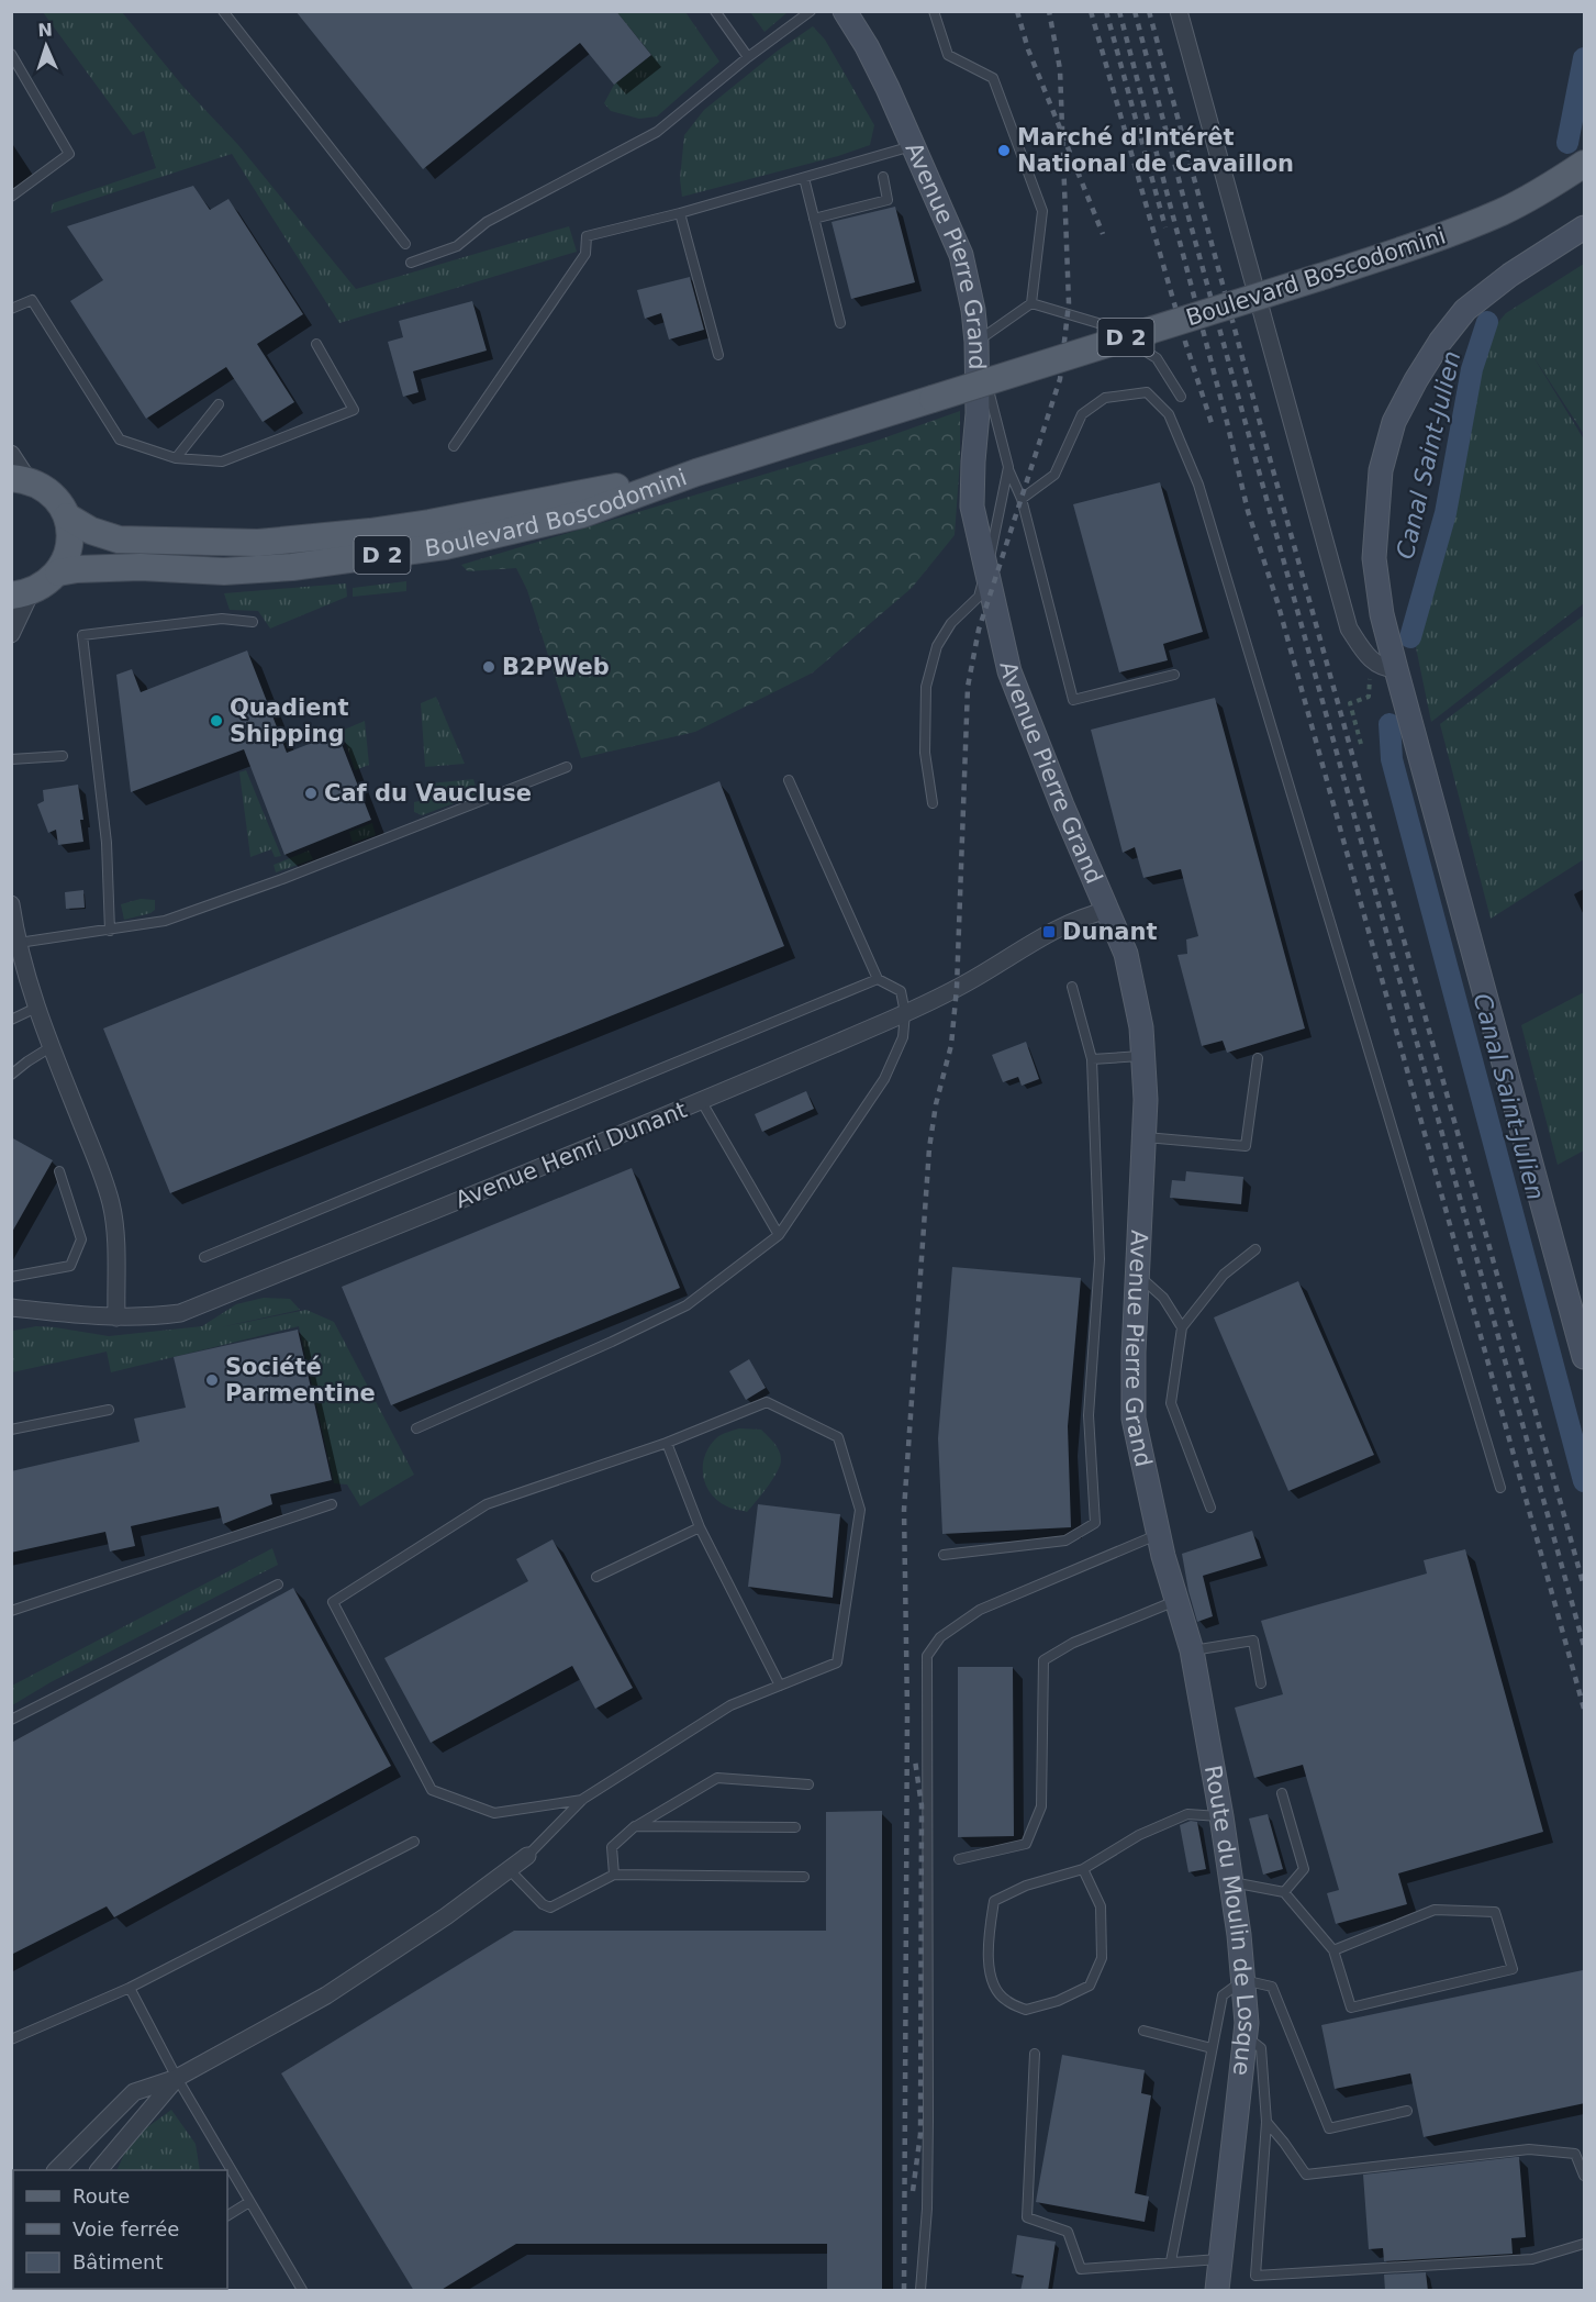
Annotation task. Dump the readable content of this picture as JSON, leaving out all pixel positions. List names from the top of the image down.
{
  "streets": {
    "main road": ["Boulevard Boscodomini", "D 2"],
    "street": ["Avenue Pierre Grand", "Avenue Henri Dunant", "Route du Moulin de Losque"]
  },
  "crossings": [
    ["Avenue Pierre Grand", "Avenue Henri Dunant"],
    ["Avenue Pierre Grand", "Route du Moulin de Losque"]
  ],
  "water": ["Canal Saint-Julien"],
  "places": {
    "other": [
      "Marché d'Intérêt National de Cavaillon",
      "B2PWeb",
      "Quadient Shipping",
      "Caf du Vaucluse",
      "Société Parmentine"
    ],
    "transit": ["Dunant"]
  },
  "legend": ["Route", "Voie ferrée", "Bâtiment"],
  "north": "top"
}
